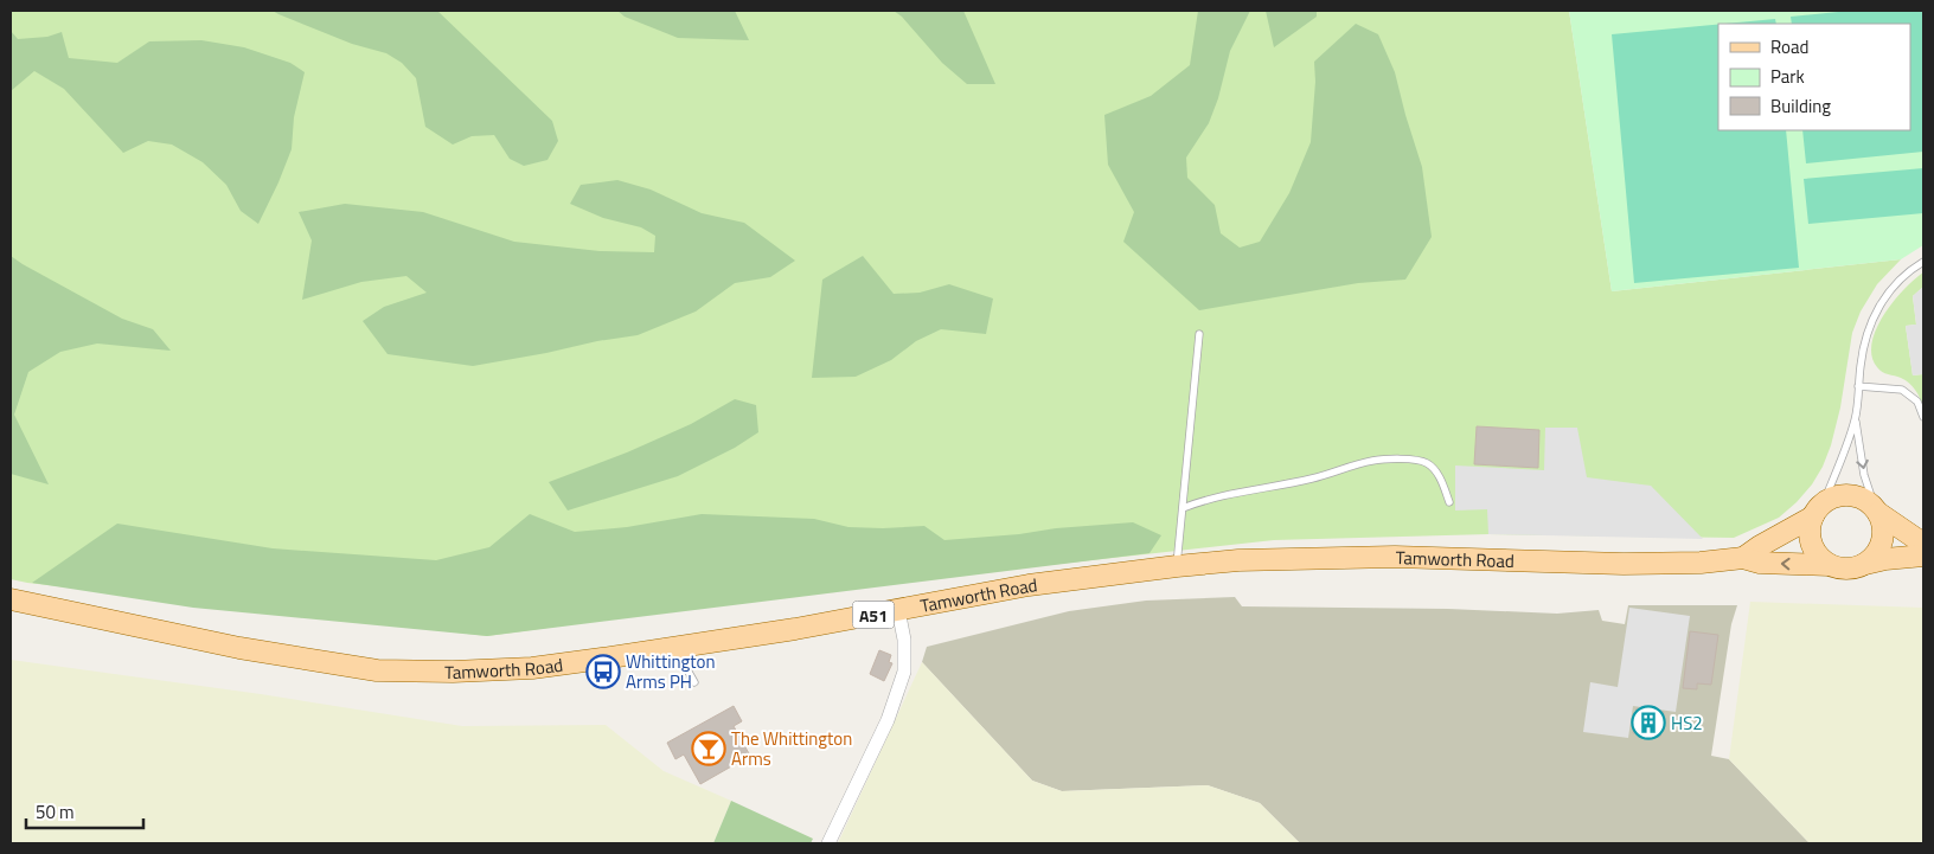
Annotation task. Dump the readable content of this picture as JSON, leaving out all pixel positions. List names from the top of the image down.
{
  "streets": {
    "main road": ["Tamworth Road", "A51"]
  },
  "places": {
    "bus stop": ["Whittington Arms PH"],
    "building": ["HS2"],
    "bar": ["The Whittington Arms"]
  },
  "legend": ["Road", "Park", "Building"],
  "scale_bar": "50 m"
}
